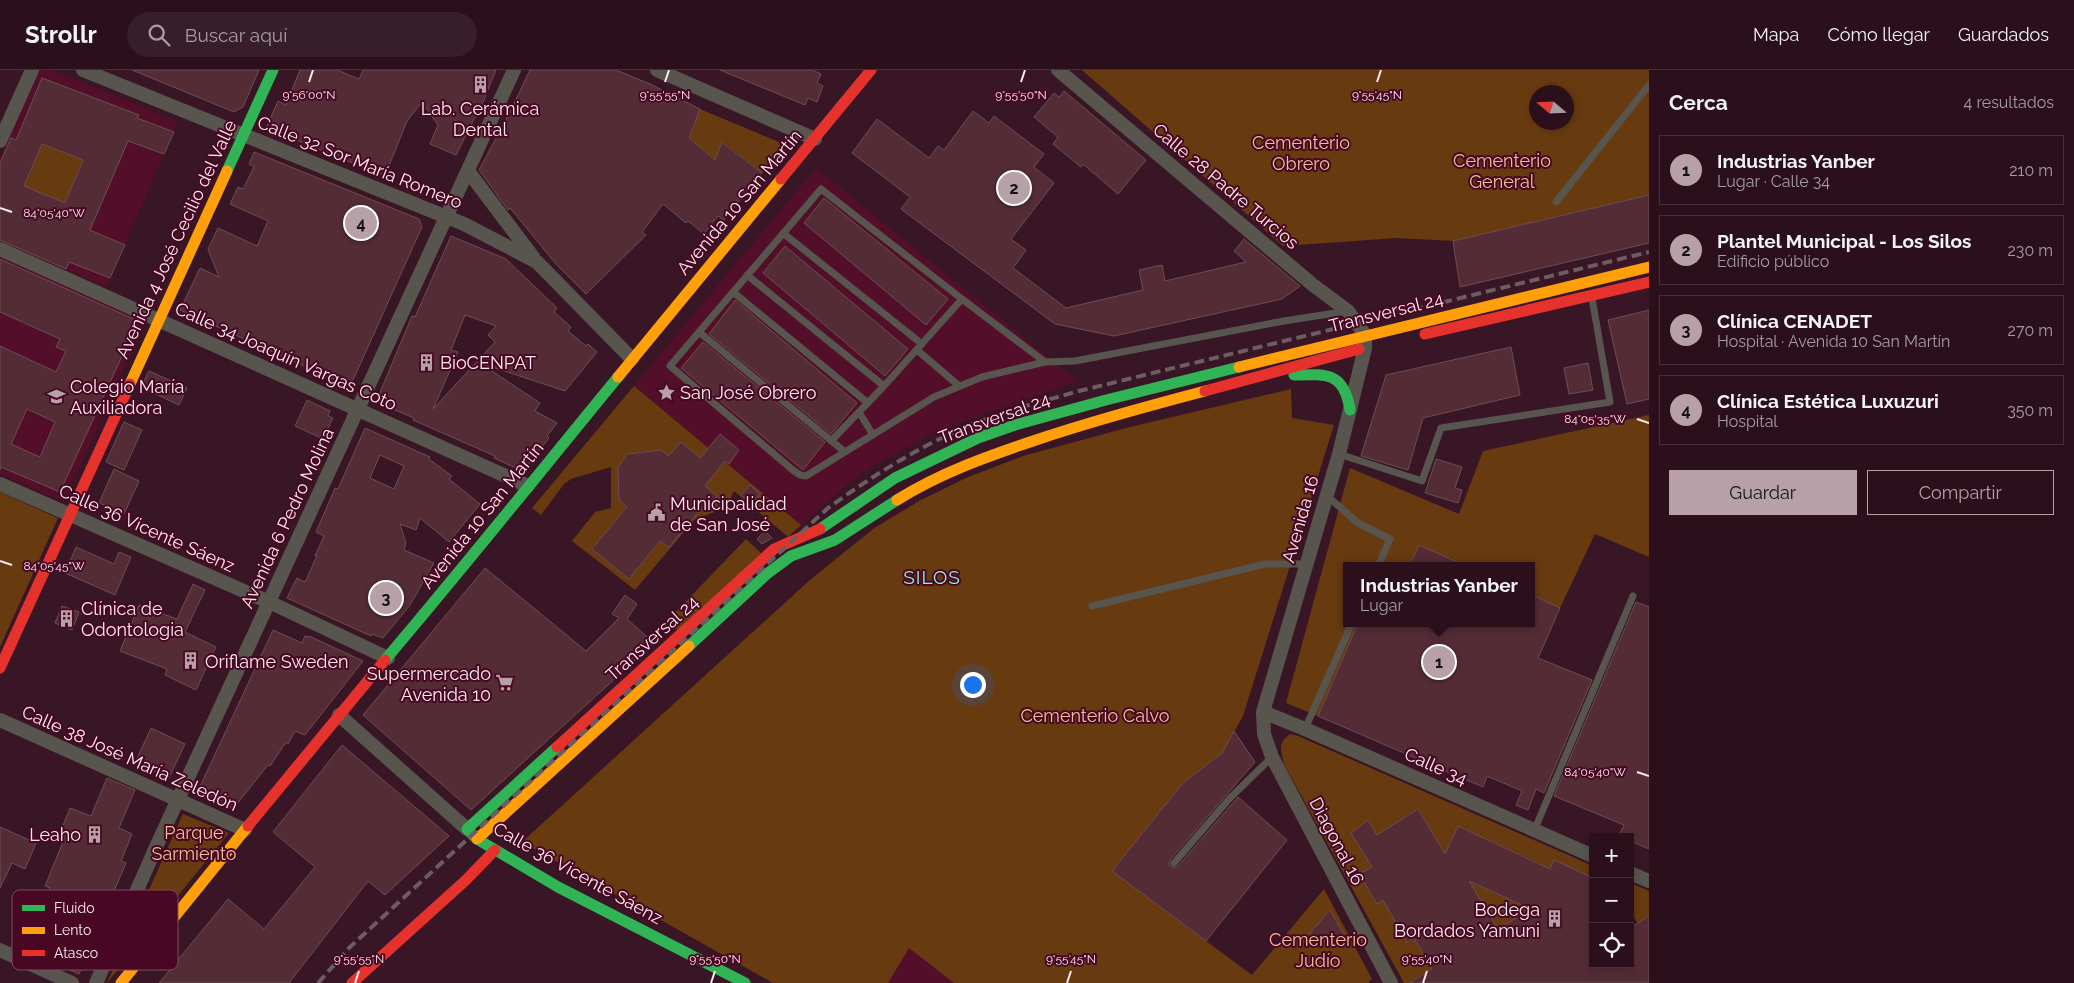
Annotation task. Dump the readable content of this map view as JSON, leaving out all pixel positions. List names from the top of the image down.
{
  "streets": {
    "main road": [
      "Avenida 10 San Martín",
      "Avenida 4 José Cecilio del Valle",
      "Transversal 24",
      "Calle 36 Vicente Sáenz"
    ],
    "street": [
      "Calle 32 Sor María Romero",
      "Calle 28 Padre Turcios",
      "Calle 34 Joaquín Vargas Coto",
      "Avenida 6 Pedro Molina",
      "Avenida 16",
      "Calle 38 José María Zeledón",
      "Calle 34",
      "Diagonal 16"
    ]
  },
  "crossings": [
    ["Calle 32 Sor María Romero", "Avenida 10 San Martín"],
    ["Calle 32 Sor María Romero", "Avenida 4 José Cecilio del Valle"],
    ["Calle 32 Sor María Romero", "Avenida 6 Pedro Molina"],
    ["Calle 28 Padre Turcios", "Transversal 24"],
    ["Calle 28 Padre Turcios", "Avenida 16"],
    ["Avenida 10 San Martín", "Calle 34 Joaquín Vargas Coto"],
    ["Avenida 10 San Martín", "Calle 36 Vicente Sáenz"],
    ["Avenida 10 San Martín", "Calle 38 José María Zeledón"],
    ["Avenida 4 José Cecilio del Valle", "Calle 34 Joaquín Vargas Coto"],
    ["Avenida 4 José Cecilio del Valle", "Calle 36 Vicente Sáenz"],
    ["Transversal 24", "Avenida 16"],
    ["Transversal 24", "Calle 36 Vicente Sáenz"],
    ["Calle 34 Joaquín Vargas Coto", "Avenida 6 Pedro Molina"],
    ["Avenida 6 Pedro Molina", "Calle 36 Vicente Sáenz"],
    ["Avenida 6 Pedro Molina", "Calle 38 José María Zeledón"],
    ["Avenida 16", "Calle 34"],
    ["Avenida 16", "Diagonal 16"],
    ["Calle 34", "Diagonal 16"]
  ],
  "districts": ["SILOS"],
  "parks": [
    "Cementerio Obrero",
    "Cementerio General",
    "Cementerio Calvo",
    "Parque Sarmiento",
    "Cementerio Judío"
  ],
  "places": {
    "building": [
      "Lab. Cerámica Dental",
      "BioCENPAT",
      "Clínica de Odontologia",
      "Oriflame Sweden",
      "Leaho",
      "Bodega Bordados Yamuni"
    ],
    "place": ["San José Obrero"],
    "school or university": ["Colegio María Auxiliadora"],
    "public building": ["Municipalidad de San José"],
    "supermarket": ["Supermercado Avenida 10"]
  },
  "legend": ["Fluido", "Lento", "Atasco"],
  "north": "left",
  "page": {
    "header": "Strollr",
    "search": "Buscar aquí",
    "nav": ["Mapa", "Cómo llegar", "Guardados"],
    "heading": ["Cerca", "4 resultados"],
    "list": [
      {
        "mark": "1",
        "name": "Industrias Yanber",
        "note": "Lugar · Calle 34",
        "value": "210 m"
      },
      {
        "mark": "2",
        "name": "Plantel Municipal - Los Silos",
        "note": "Edificio público",
        "value": "230 m"
      },
      {
        "mark": "3",
        "name": "Clínica CENADET",
        "note": "Hospital · Avenida 10 San Martín",
        "value": "270 m"
      },
      {
        "mark": "4",
        "name": "Clínica Estética Luxuzuri",
        "note": "Hospital",
        "value": "350 m"
      }
    ],
    "pins": [
      "2",
      "4",
      "3",
      "1"
    ],
    "buttons": ["Guardar", "Compartir"],
    "popup": ["Industrias Yanber", "Lugar"],
    "map_buttons": ["+", "−"]
  },
  "coordinates": [
    "9°56'00\"N",
    "9°55'55\"N",
    "9°55'50\"N",
    "9°55'45\"N",
    "84°05'40\"W",
    "84°05'35\"W",
    "84°05'45\"W",
    "9°55'40\"N"
  ]
}
